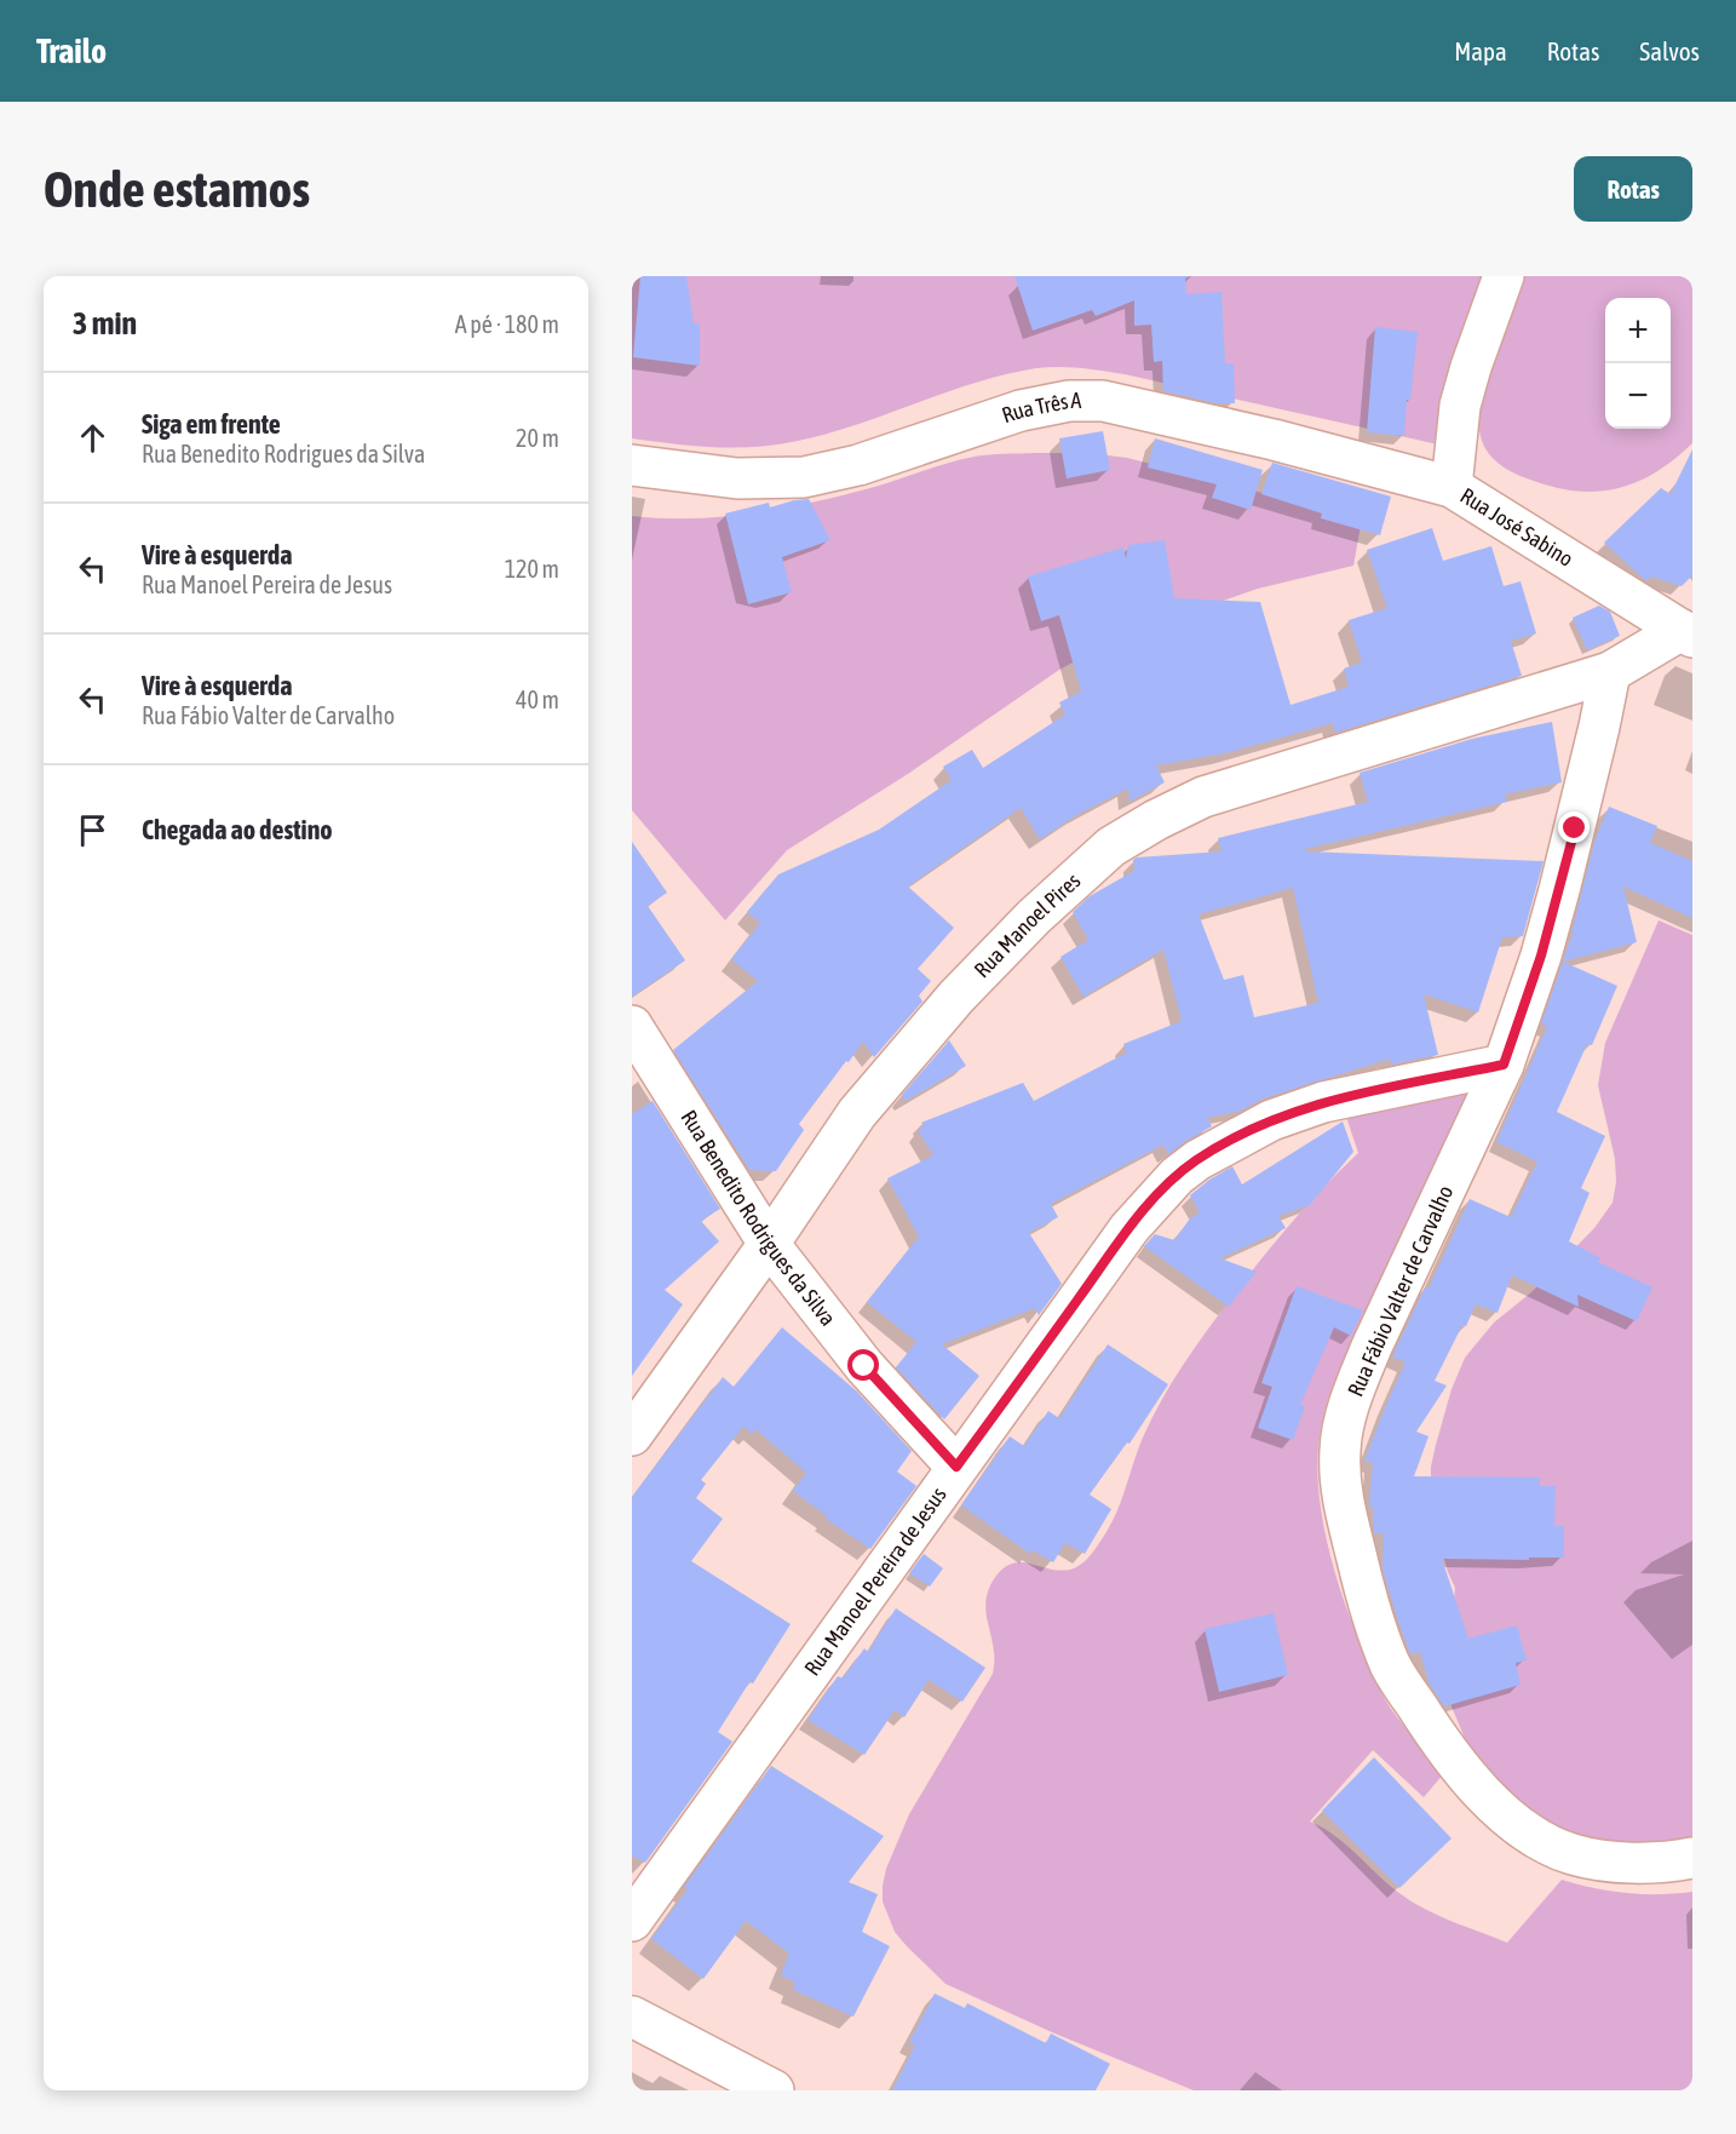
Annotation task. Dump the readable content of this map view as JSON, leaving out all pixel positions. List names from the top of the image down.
{
  "streets": {
    "street": [
      "Rua Três A",
      "Rua José Sabino",
      "Rua Manoel Pires",
      "Rua Benedito Rodrigues da Silva",
      "Rua Fábio Valter de Carvalho",
      "Rua Manoel Pereira de Jesus"
    ]
  },
  "crossings": [
    ["Rua Três A", "Rua José Sabino"],
    ["Rua Manoel Pires", "Rua Benedito Rodrigues da Silva"],
    ["Rua Manoel Pires", "Rua Fábio Valter de Carvalho"],
    ["Rua Benedito Rodrigues da Silva", "Rua Manoel Pereira de Jesus"],
    ["Rua Fábio Valter de Carvalho", "Rua Manoel Pereira de Jesus"]
  ],
  "page": {
    "header": "Trailo",
    "nav": ["Mapa", "Rotas", "Salvos"],
    "buttons": "Rotas",
    "title": "Onde estamos",
    "heading": ["3 min", "A pé · 180 m"],
    "map_buttons": ["+", "−"],
    "list": [
      ["Siga em frente", "Rua Benedito Rodrigues da Silva", "20 m"],
      ["Vire à esquerda", "Rua Manoel Pereira de Jesus", "120 m"],
      ["Vire à esquerda", "Rua Fábio Valter de Carvalho", "40 m"],
      "Chegada ao destino"
    ]
  }
}
